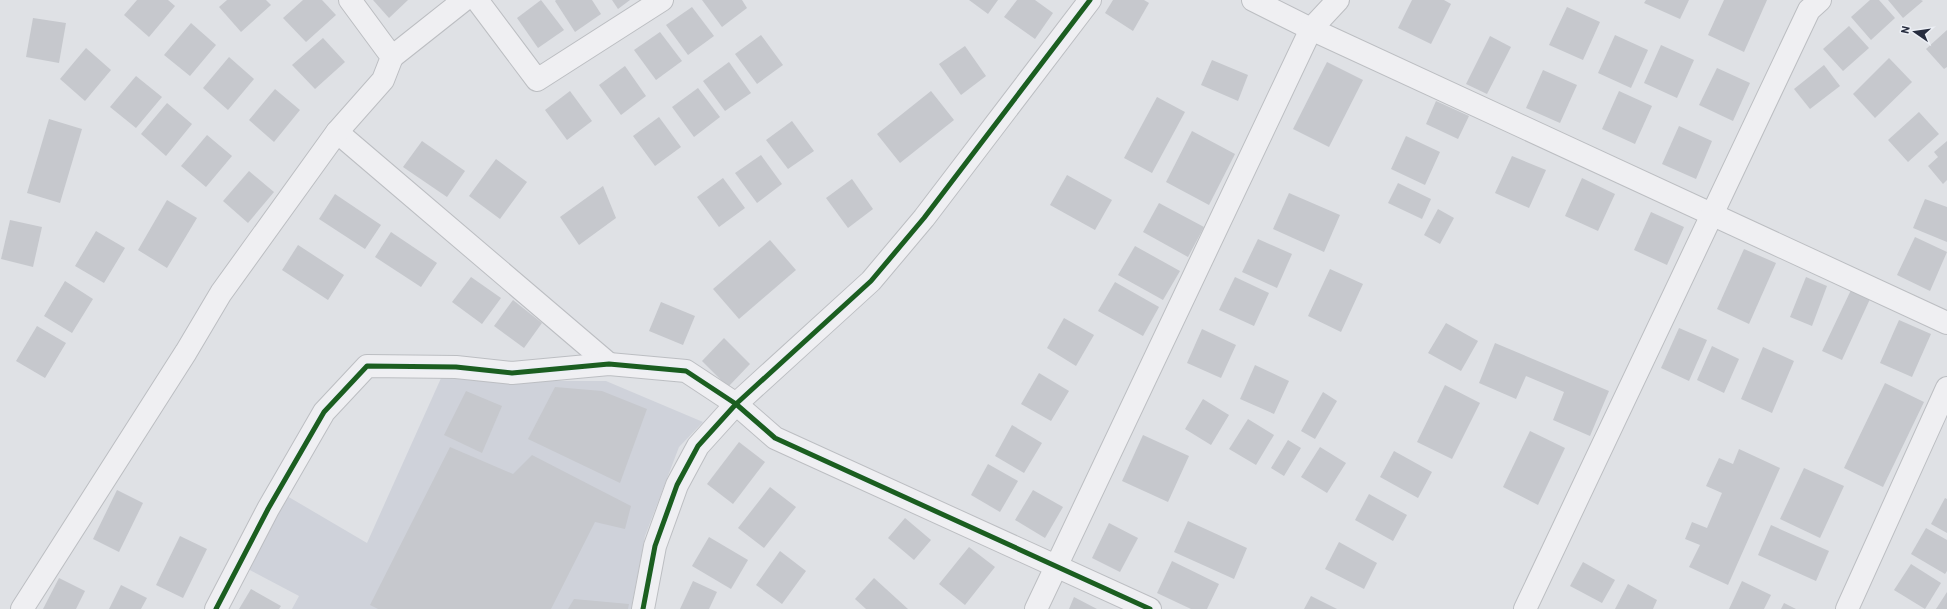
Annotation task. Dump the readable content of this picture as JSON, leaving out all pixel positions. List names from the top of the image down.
{
  "north": "left"
}
